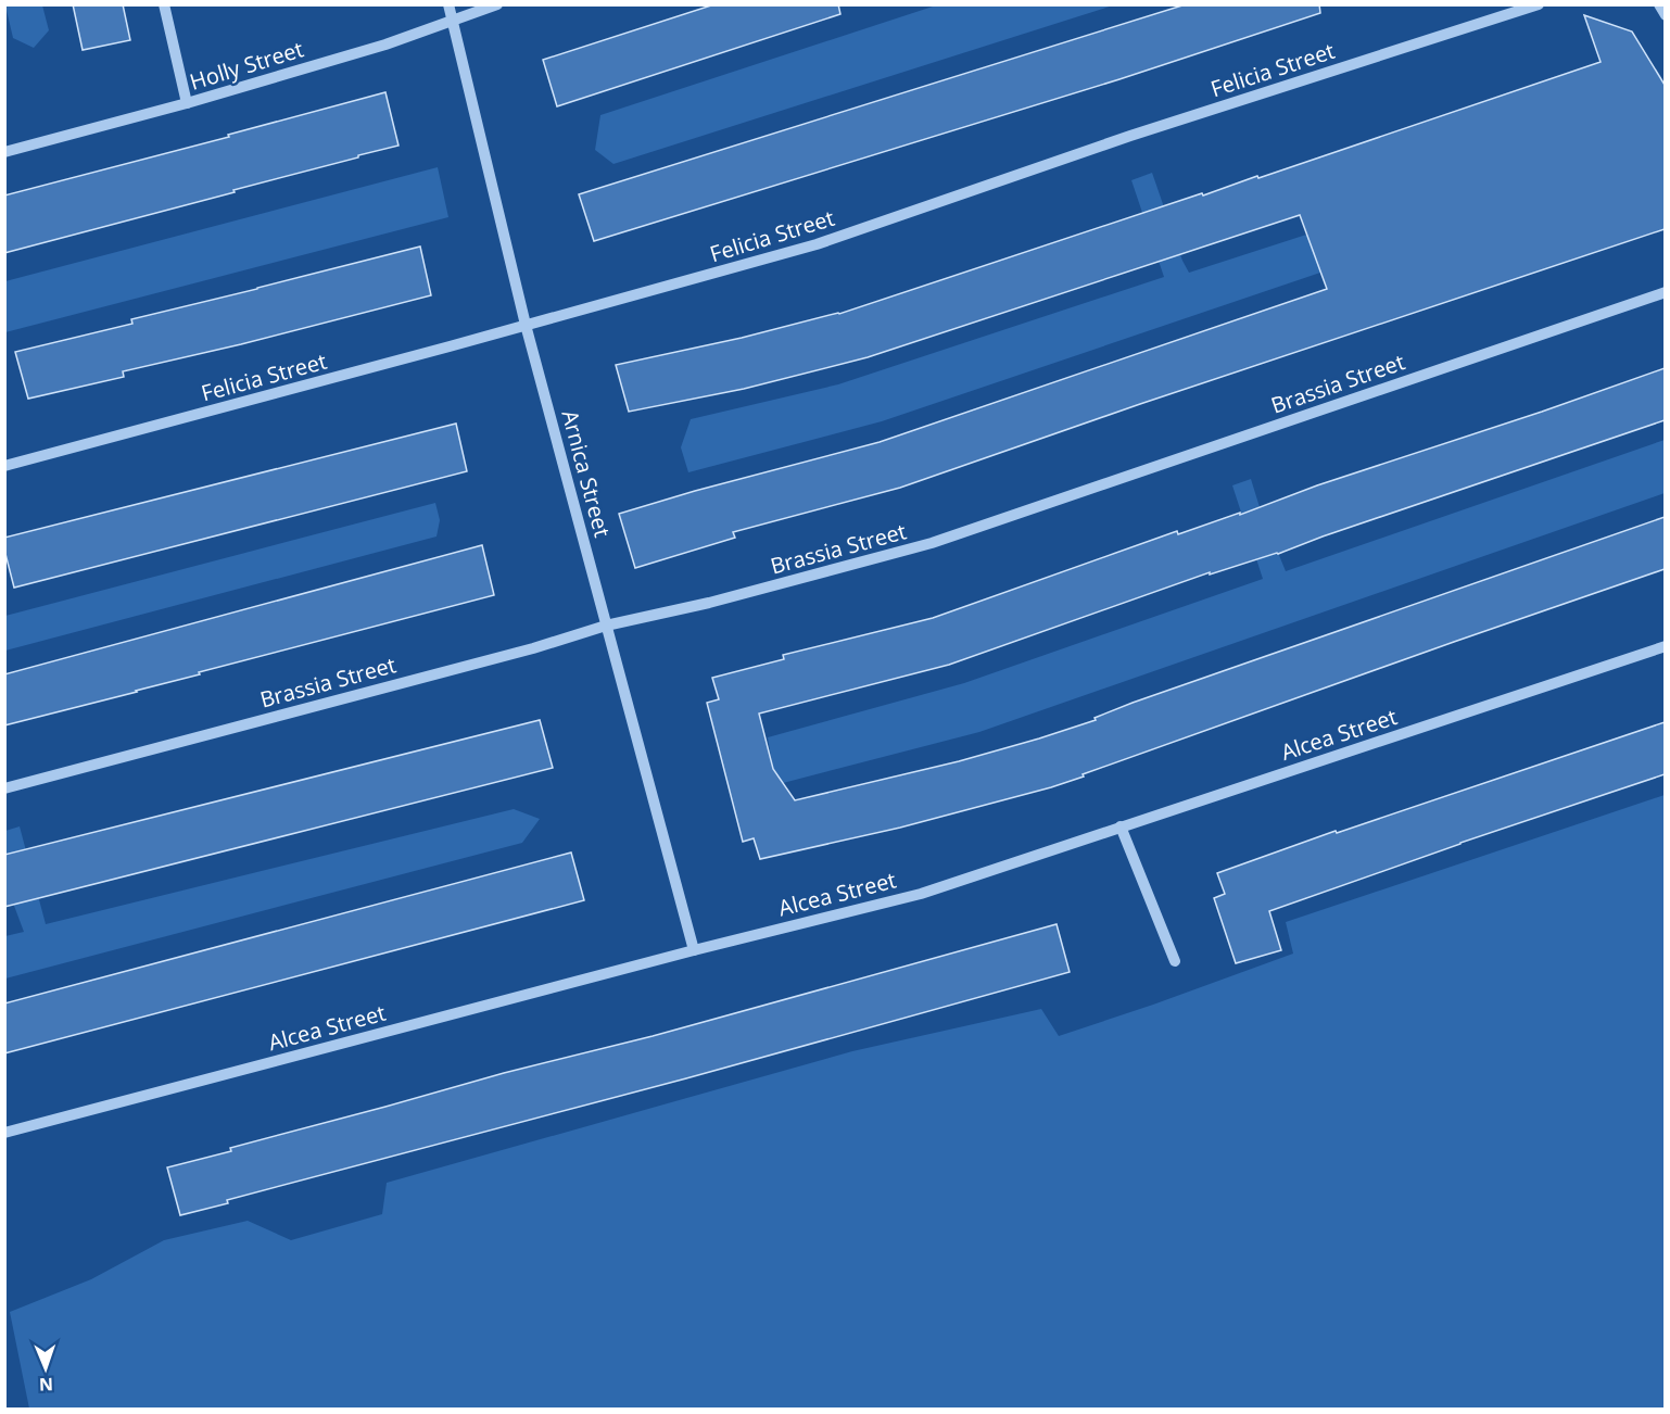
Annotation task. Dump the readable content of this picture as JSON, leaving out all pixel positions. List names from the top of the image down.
{
  "streets": {
    "street": [
      "Holly Street",
      "Felicia Street",
      "Brassia Street",
      "Arnica Street",
      "Alcea Street"
    ]
  },
  "crossings": [
    ["Holly Street", "Arnica Street"],
    ["Felicia Street", "Arnica Street"],
    ["Brassia Street", "Arnica Street"],
    ["Arnica Street", "Alcea Street"]
  ],
  "north": "bottom"
}
